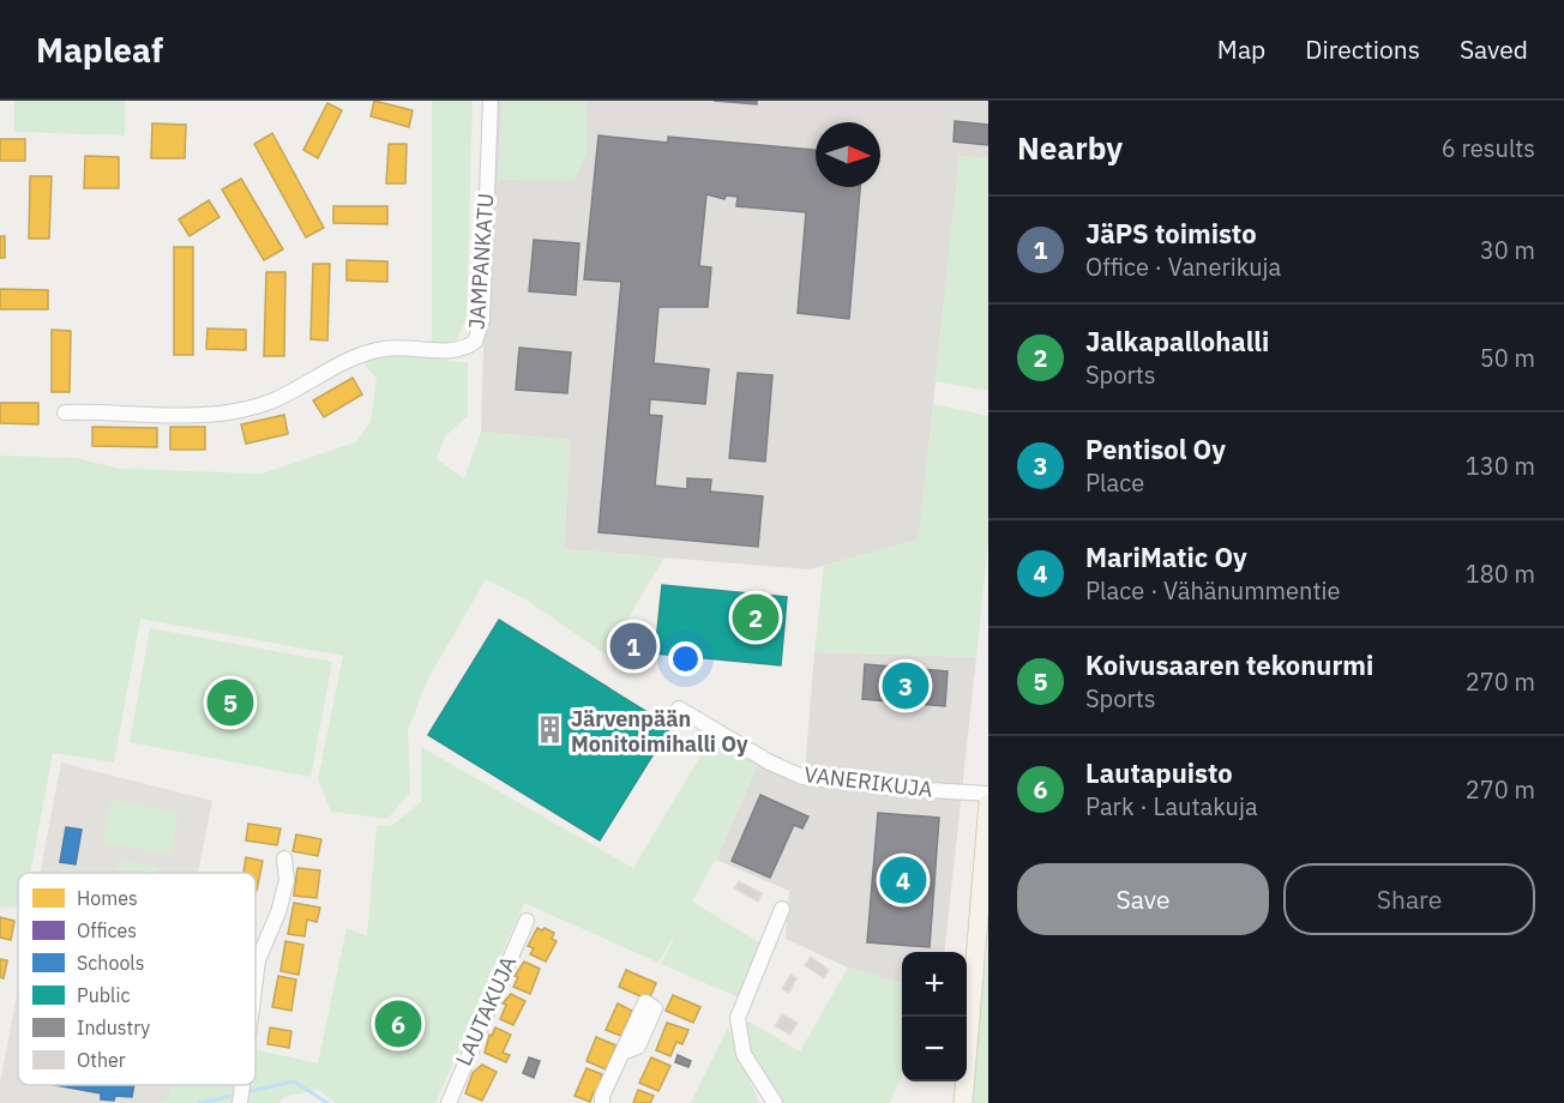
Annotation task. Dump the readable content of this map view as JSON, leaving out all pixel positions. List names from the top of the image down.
{
  "streets": {
    "street": ["JAMPANKATU", "VANERIKUJA", "LAUTAKUJA"]
  },
  "places": {
    "building": ["Järvenpään Monitoimihalli Oy"]
  },
  "legend": [
    "Homes",
    "Offices",
    "Schools",
    "Public",
    "Industry",
    "Other"
  ],
  "north": "right",
  "page": {
    "header": "Mapleaf",
    "nav": ["Map", "Directions", "Saved"],
    "heading": ["Nearby", "6 results"],
    "list": [
      {
        "mark": "1",
        "name": "JäPS toimisto",
        "note": "Office · Vanerikuja",
        "value": "30 m"
      },
      {
        "mark": "2",
        "name": "Jalkapallohalli",
        "note": "Sports",
        "value": "50 m"
      },
      {
        "mark": "3",
        "name": "Pentisol Oy",
        "note": "Place",
        "value": "130 m"
      },
      {
        "mark": "4",
        "name": "MariMatic Oy",
        "note": "Place · Vähänummentie",
        "value": "180 m"
      },
      {
        "mark": "5",
        "name": "Koivusaaren tekonurmi",
        "note": "Sports",
        "value": "270 m"
      },
      {
        "mark": "6",
        "name": "Lautapuisto",
        "note": "Park · Lautakuja",
        "value": "270 m"
      }
    ],
    "pins": [
      "2",
      "1",
      "3",
      "5",
      "4",
      "6"
    ],
    "buttons": ["Save", "Share"],
    "map_buttons": ["+", "−"]
  }
}
